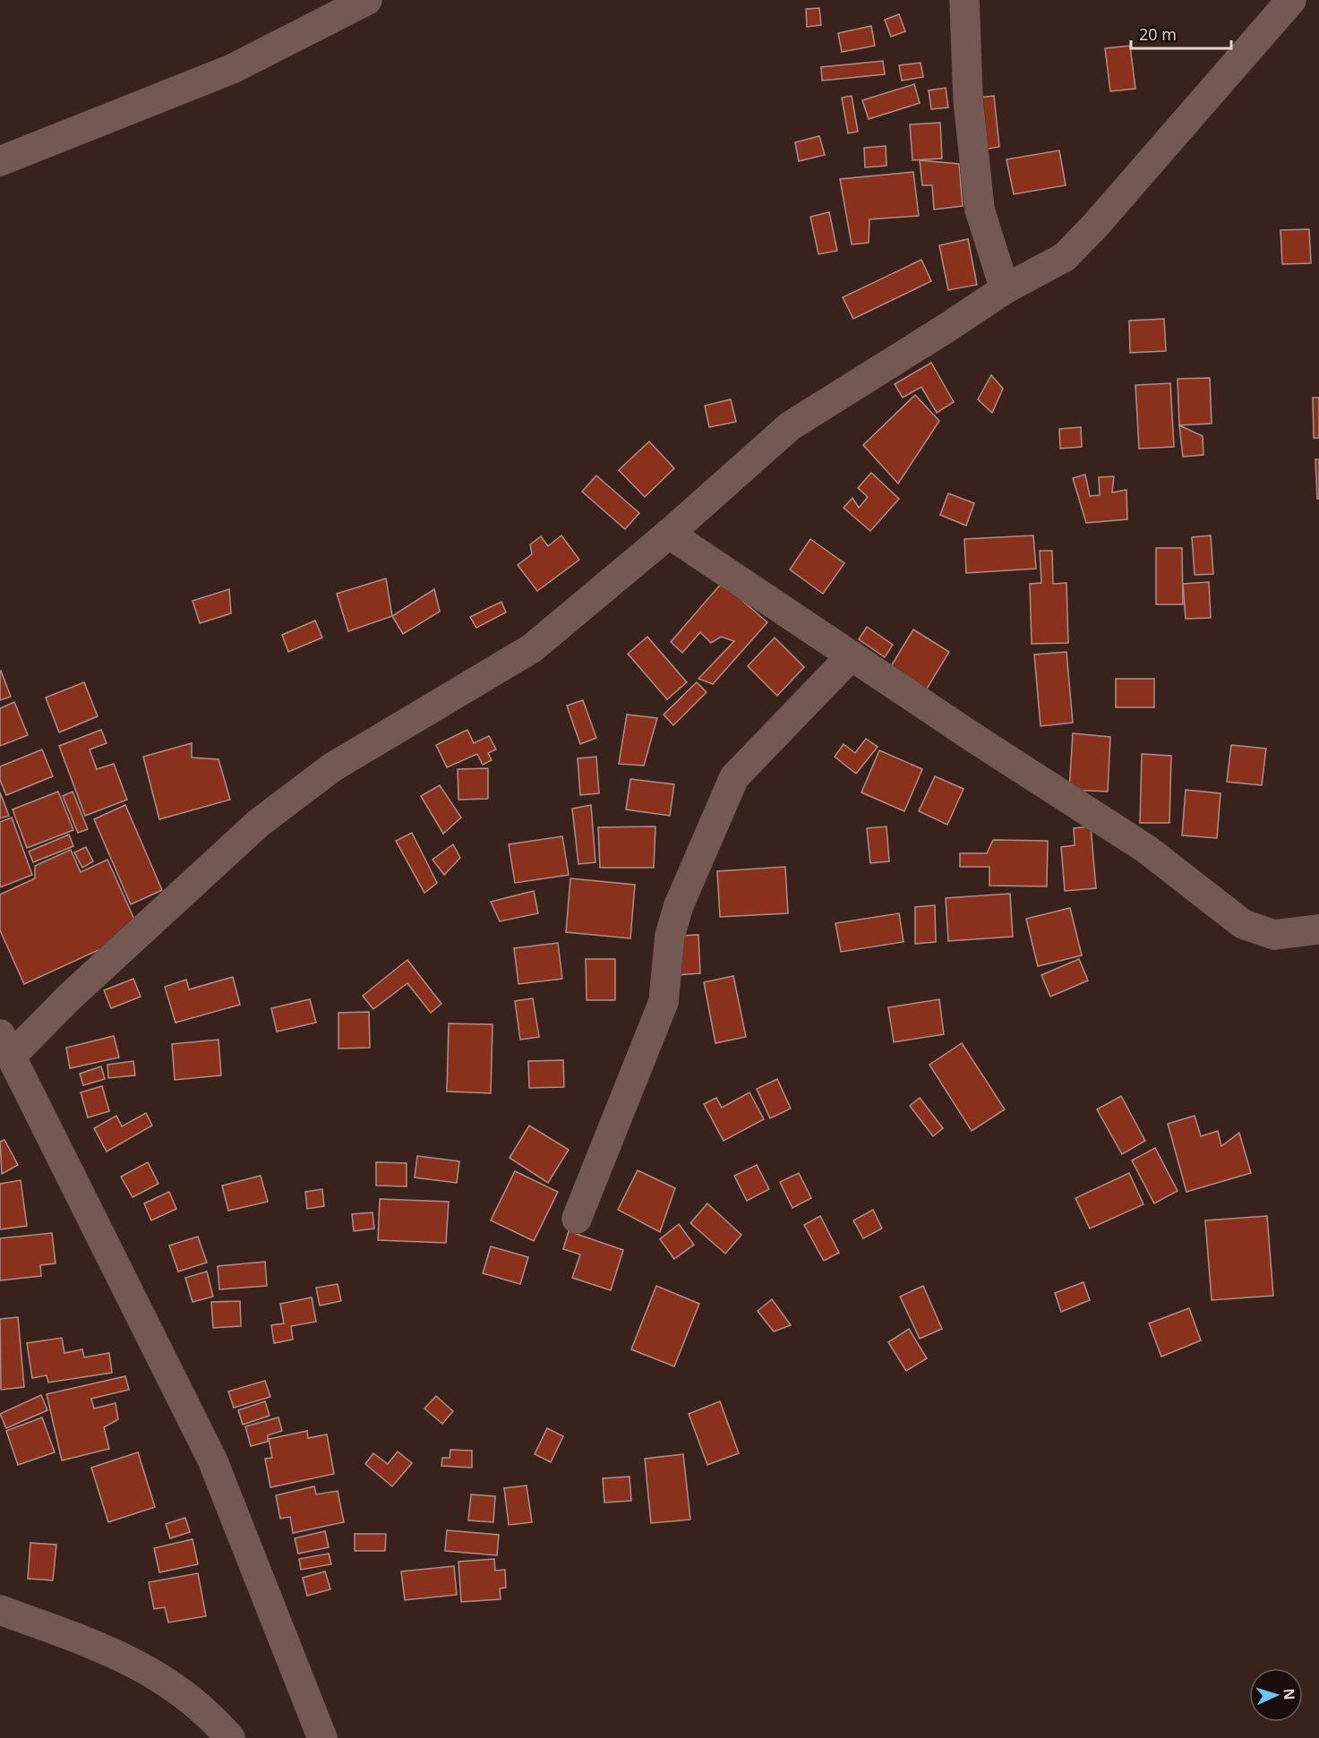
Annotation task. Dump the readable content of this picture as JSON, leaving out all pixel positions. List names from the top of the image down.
{
  "scale_bar": "20 m",
  "north": "right"
}
